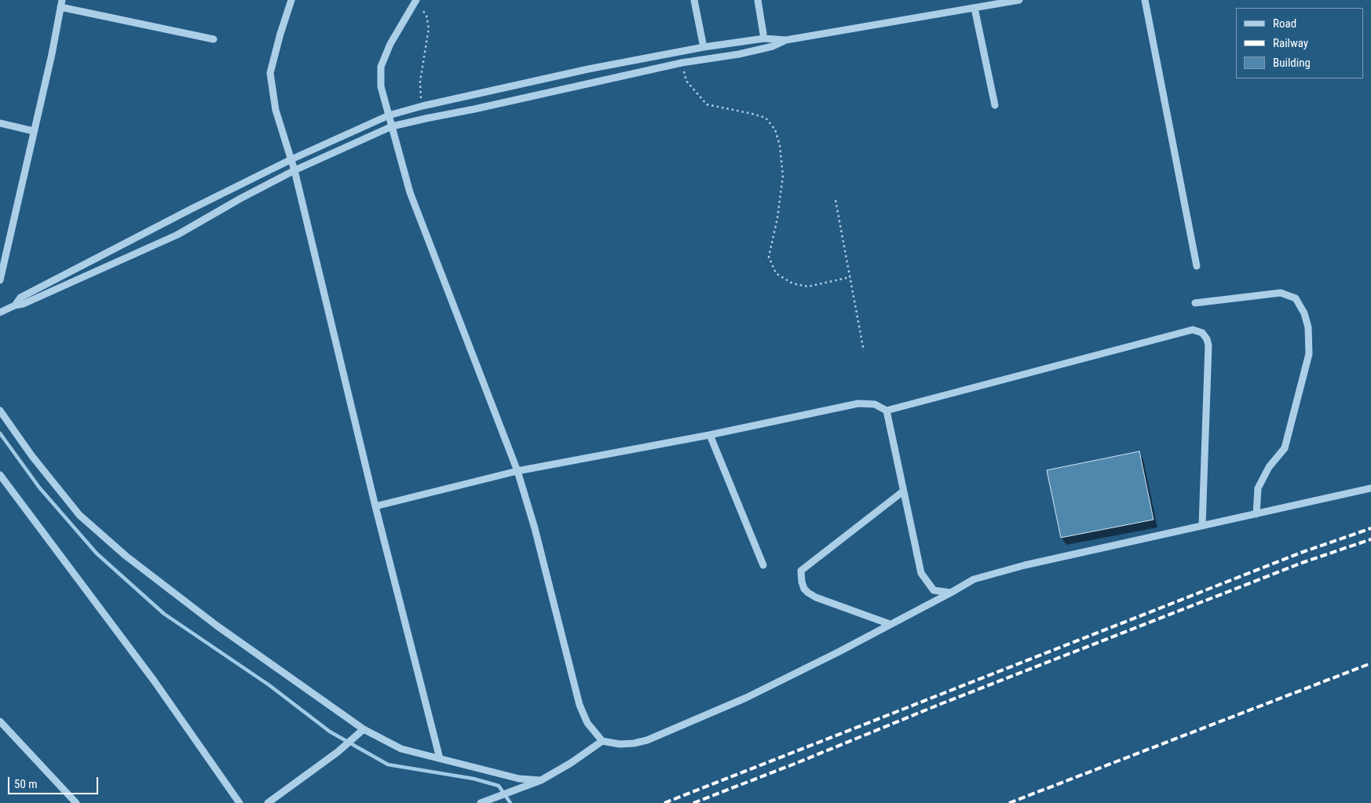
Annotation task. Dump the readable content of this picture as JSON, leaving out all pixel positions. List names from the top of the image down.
{
  "legend": ["Road", "Railway", "Building"],
  "scale_bar": "50 m"
}
